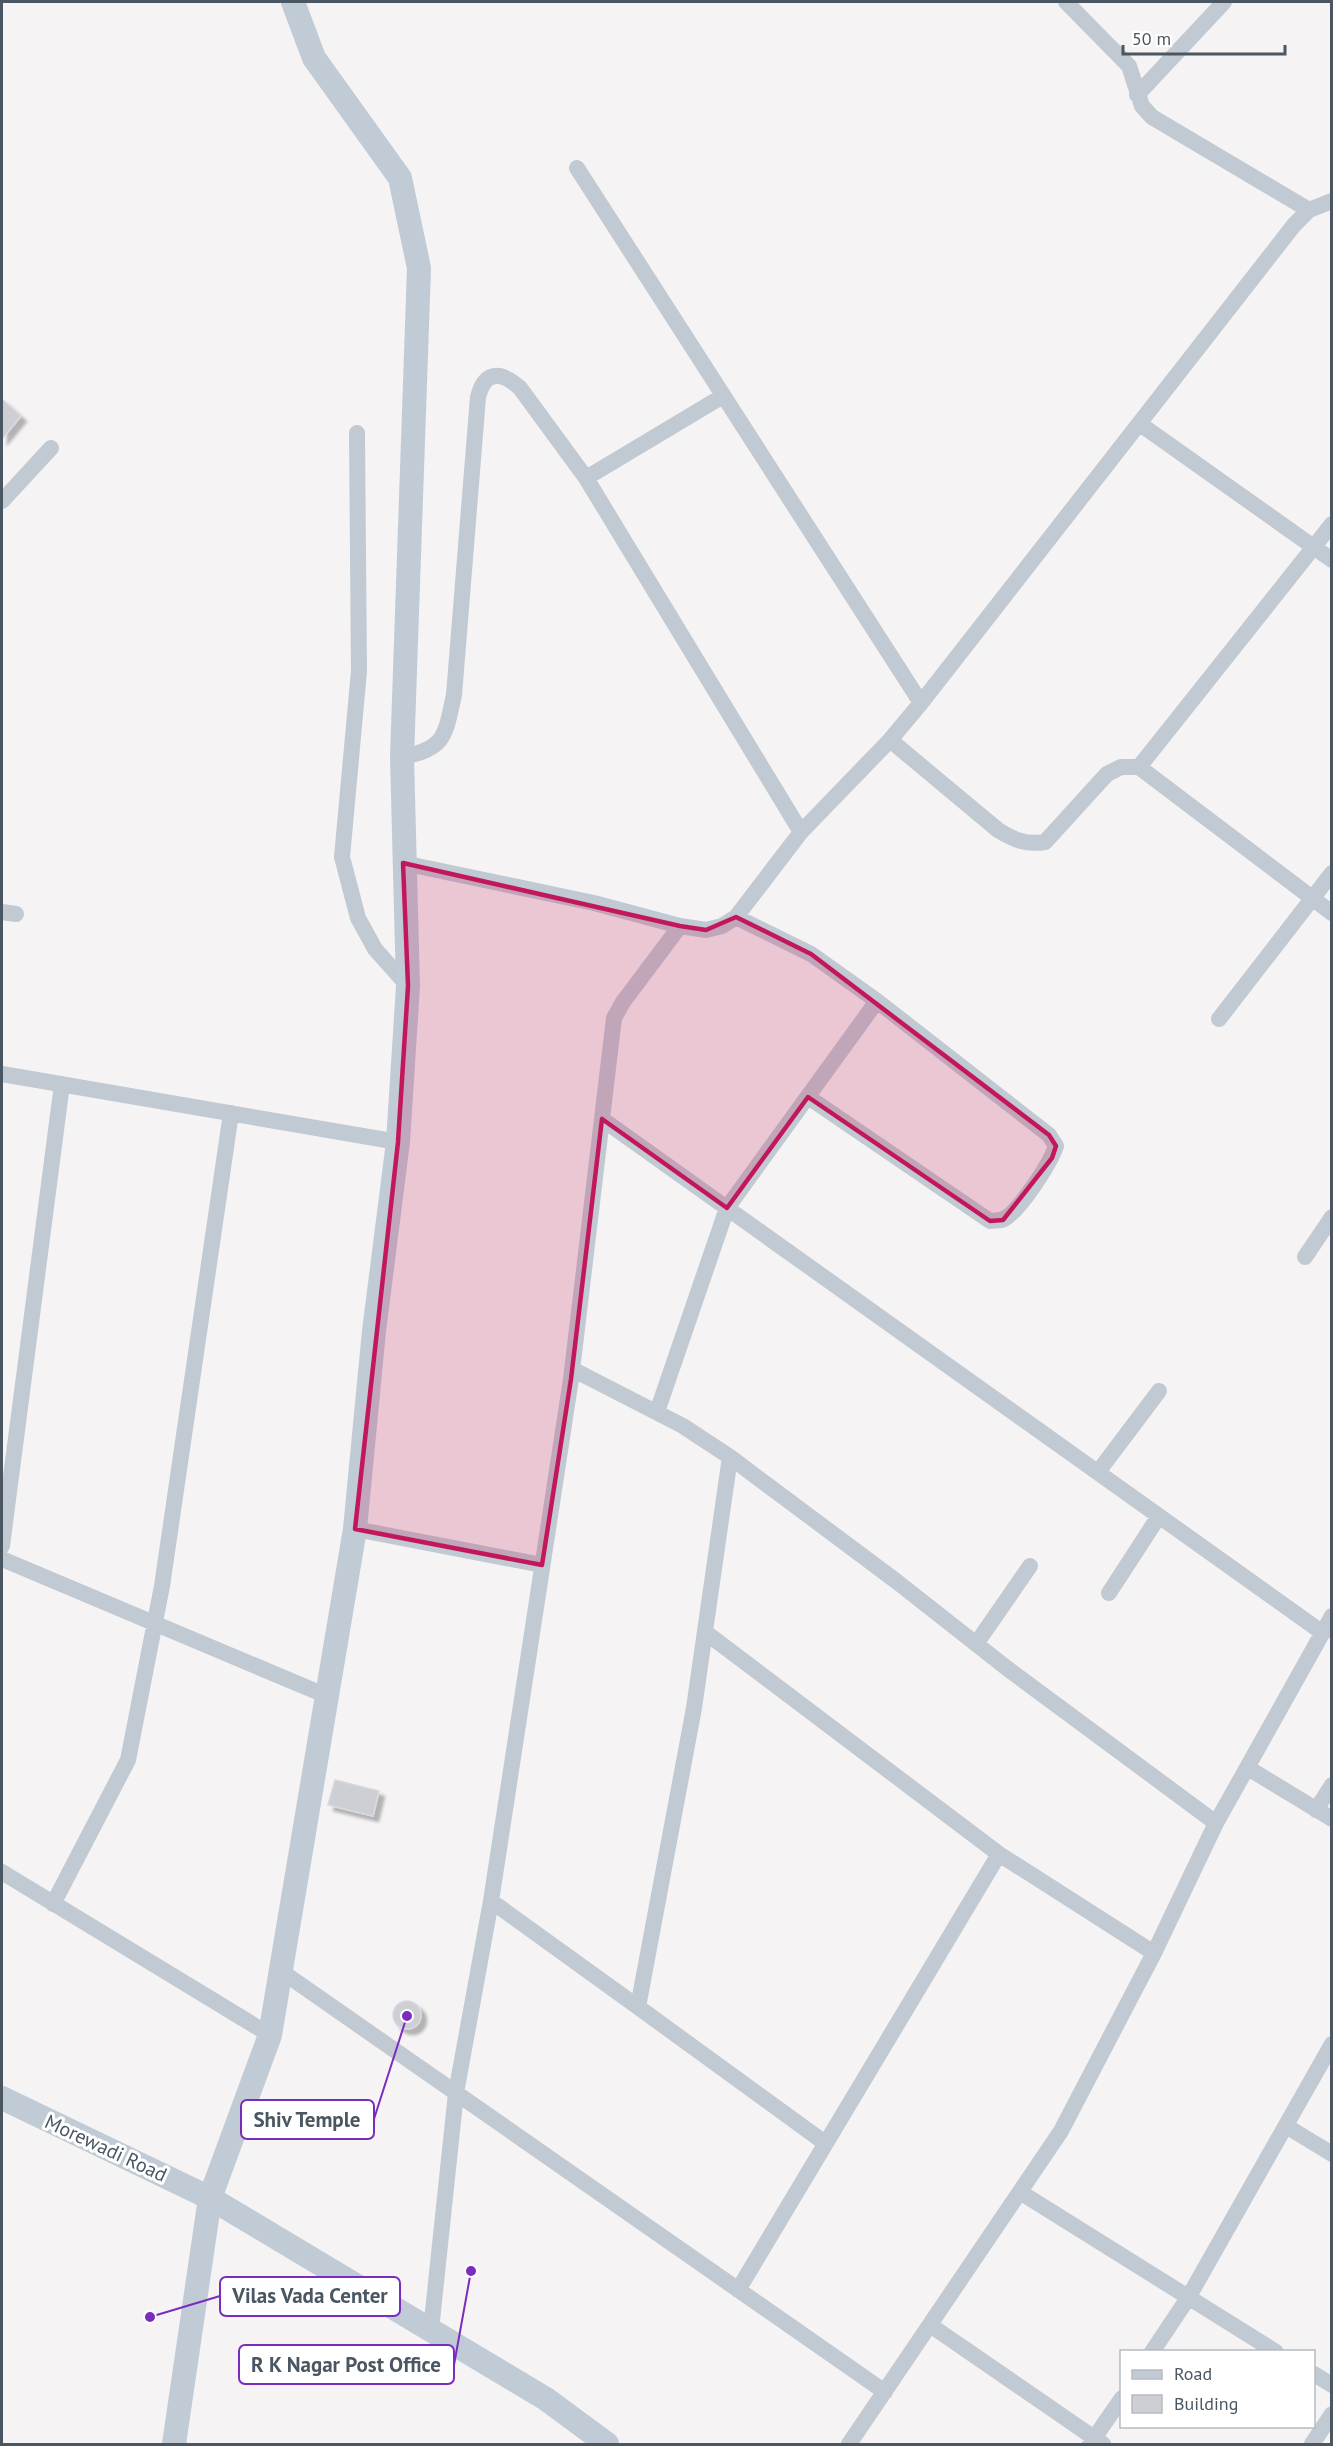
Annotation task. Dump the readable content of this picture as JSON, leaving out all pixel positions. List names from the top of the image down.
{
  "streets": {
    "street": ["Morewadi Road"]
  },
  "places": ["Shiv Temple", "R K Nagar Post Office", "Vilas Vada Center"],
  "legend": ["Road", "Building"],
  "scale_bar": "50 m"
}
